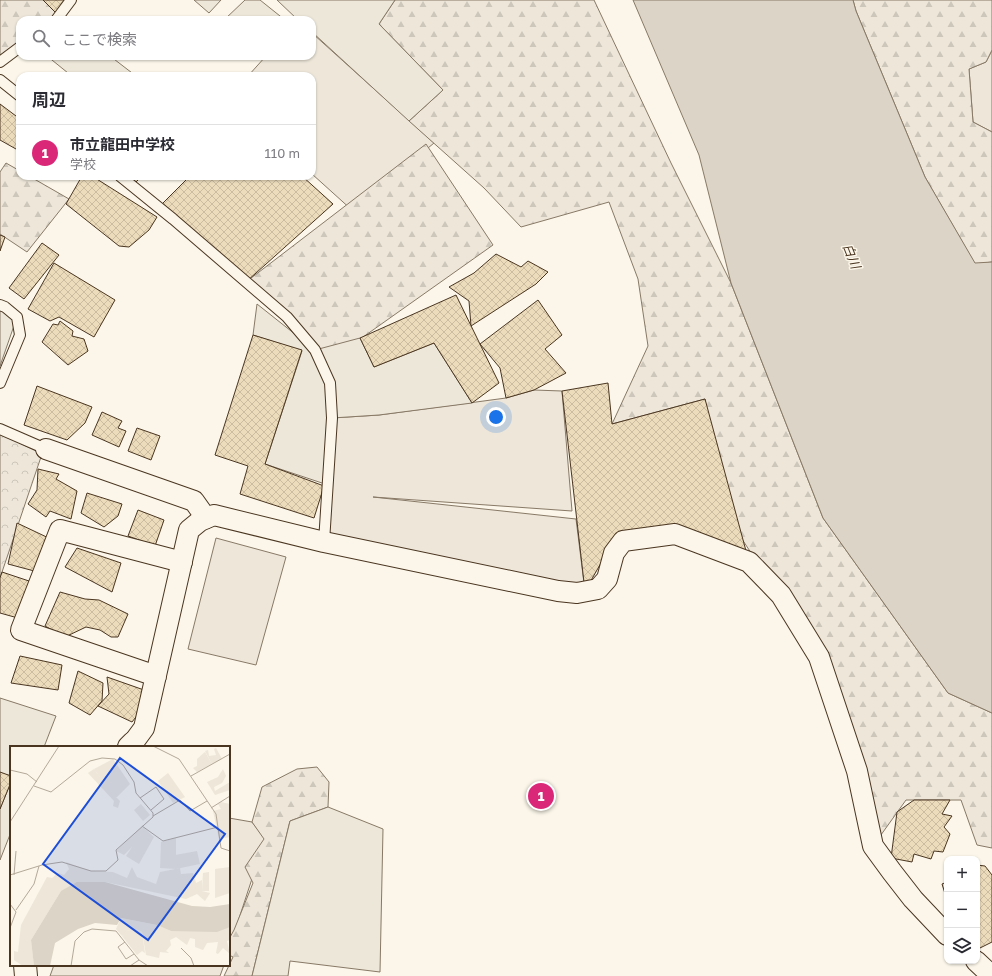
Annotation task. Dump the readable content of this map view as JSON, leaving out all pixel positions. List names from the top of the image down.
{
  "water": ["白川"],
  "page": {
    "search": "ここで検索",
    "heading": "周辺",
    "list": [
      {
        "mark": "1",
        "name": "市立龍田中学校",
        "note": "学校",
        "value": "110 m"
      }
    ],
    "pins": "1",
    "map_buttons": ["+", "−"]
  }
}
